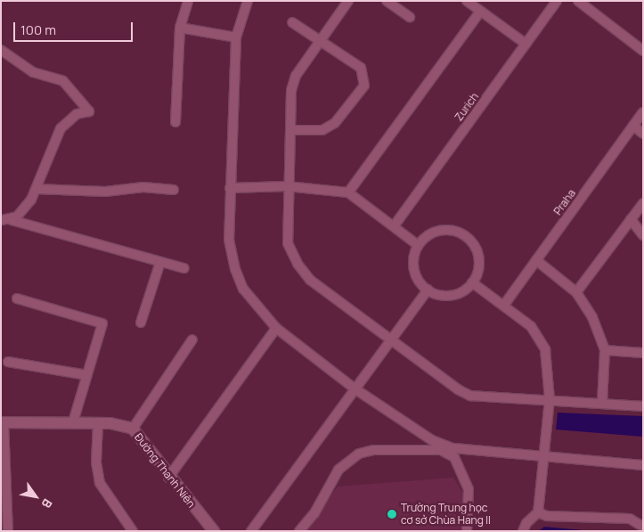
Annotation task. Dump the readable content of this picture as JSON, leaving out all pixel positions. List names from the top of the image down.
{
  "streets": {
    "street": ["Zurich", "Praha", "Đường Thanh Niên"]
  },
  "places": ["Trường Trung học cơ sở Chùa Hang II"],
  "scale_bar": "100 m",
  "north": "bottom right"
}
